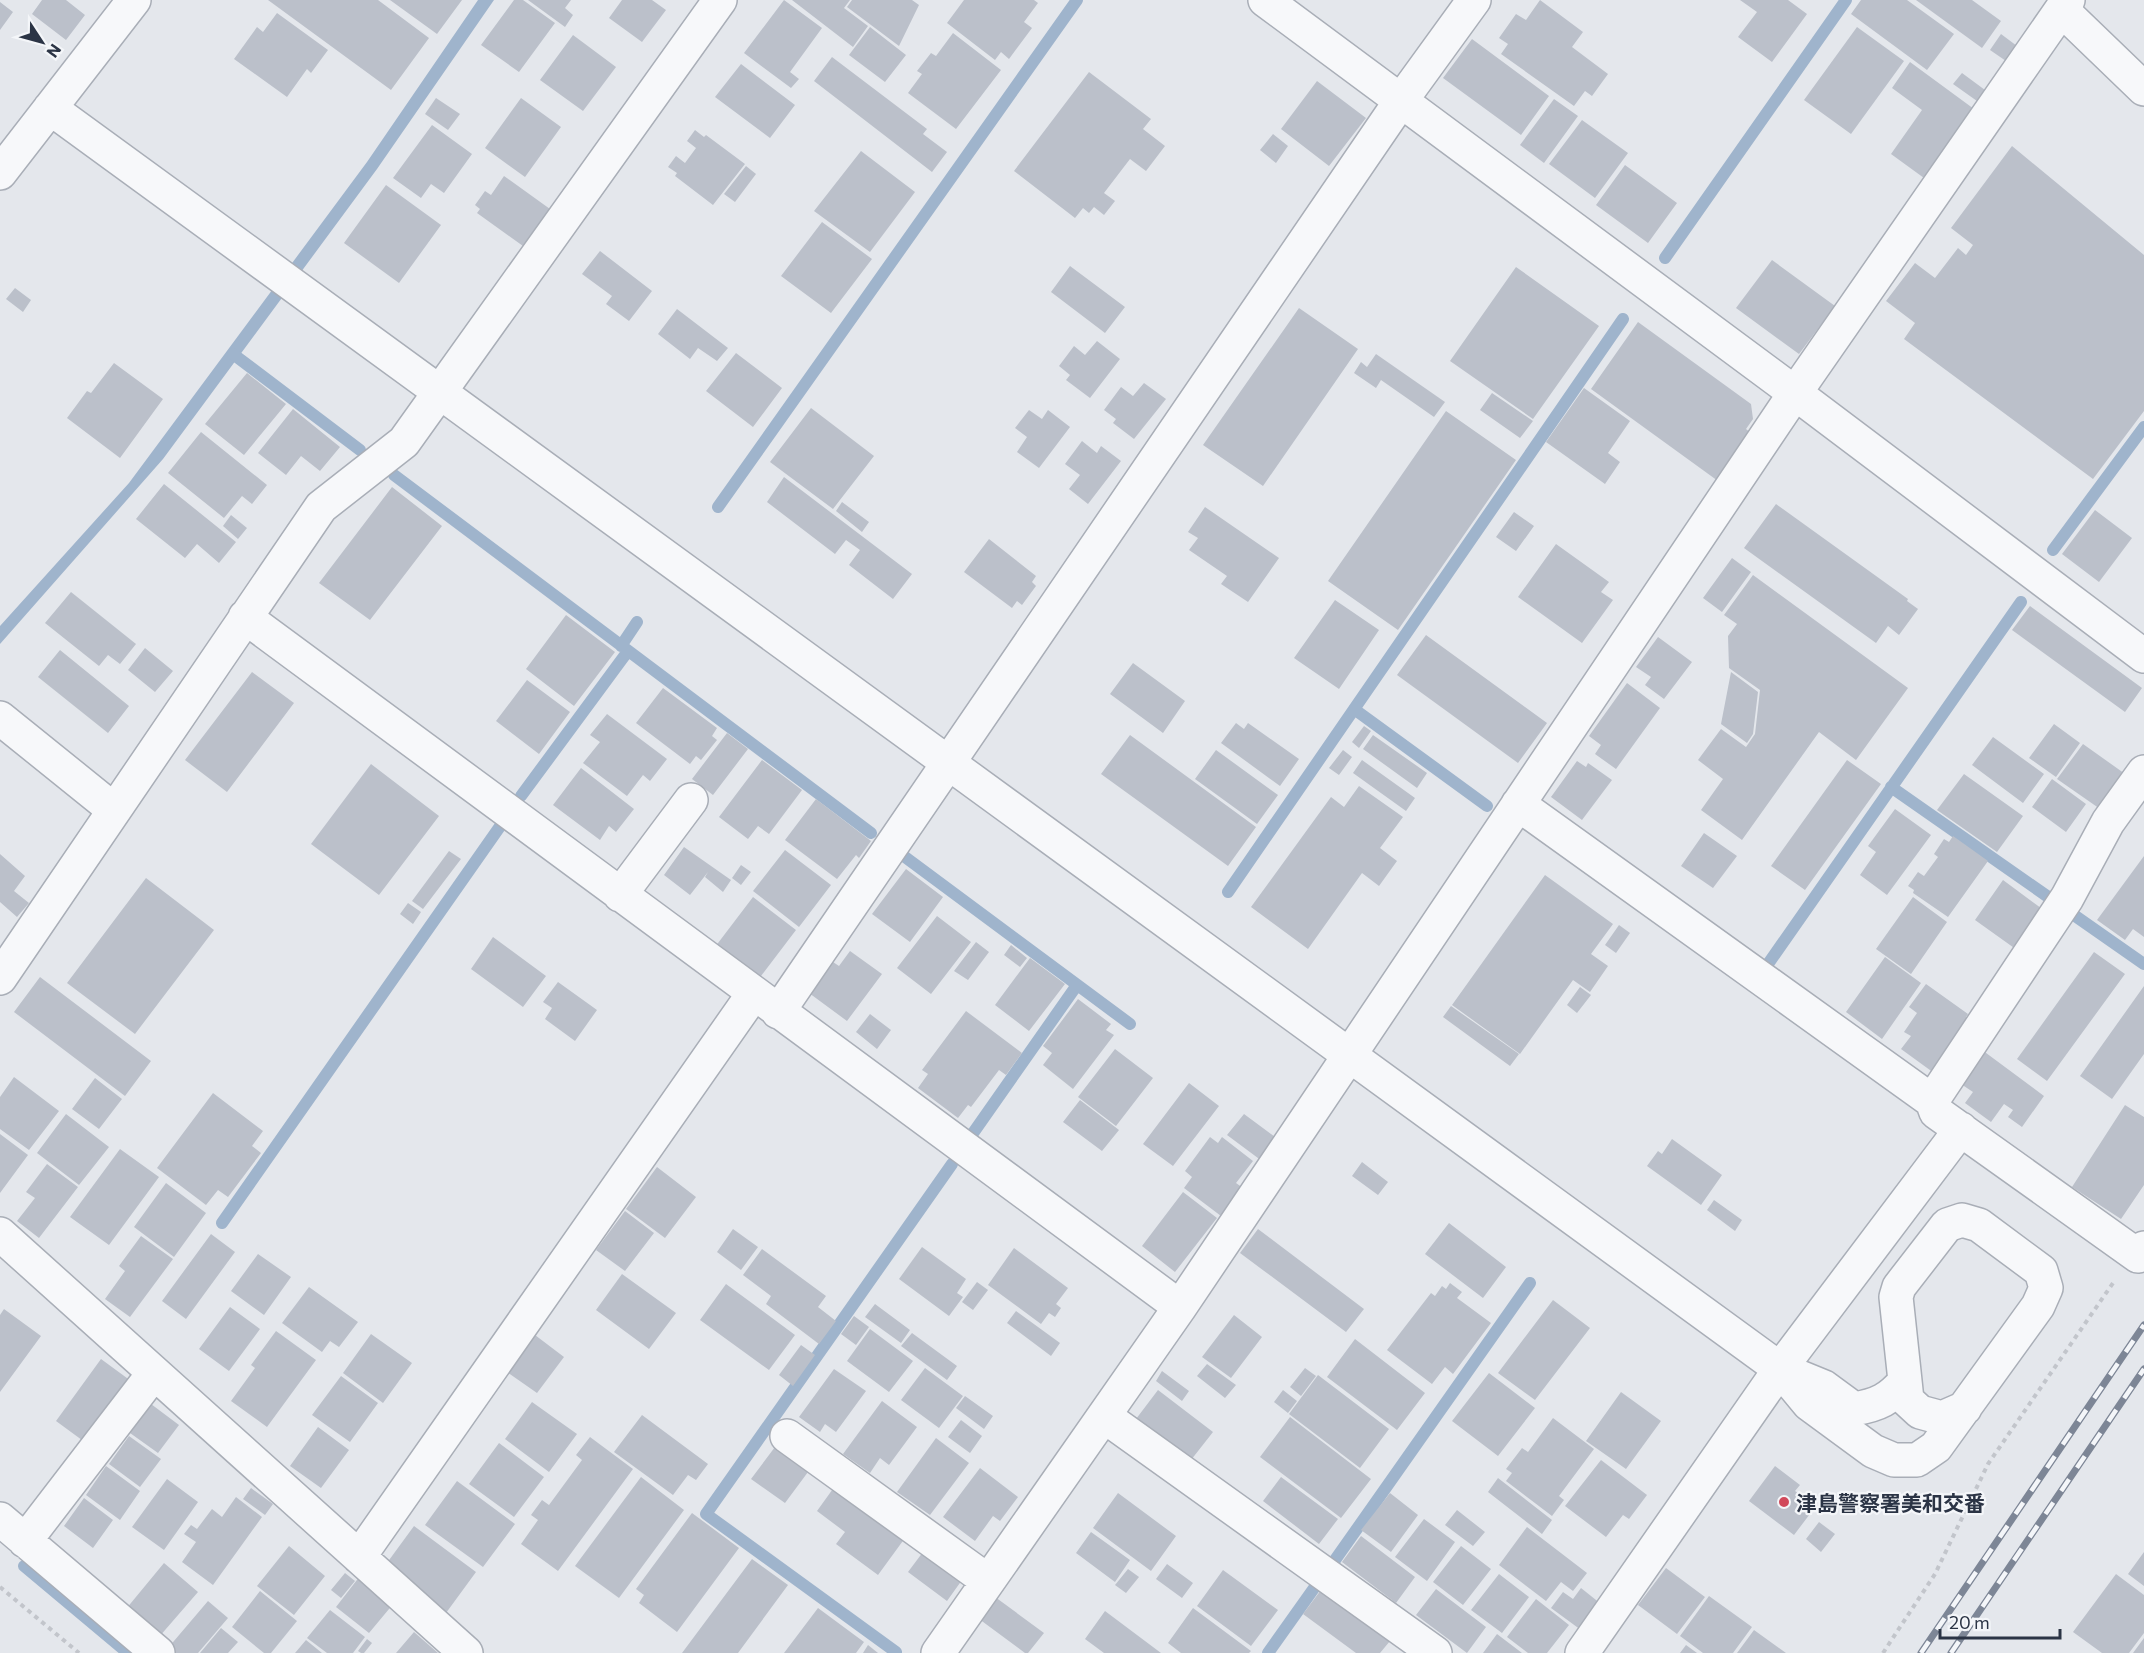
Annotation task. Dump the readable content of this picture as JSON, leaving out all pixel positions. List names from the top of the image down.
{
  "places": ["津島警察署美和交番"],
  "scale_bar": "20 m",
  "north": "bottom right"
}
